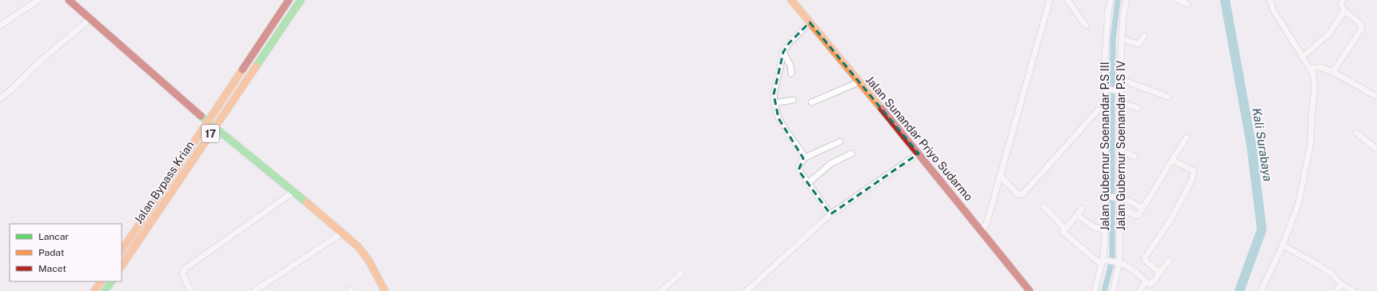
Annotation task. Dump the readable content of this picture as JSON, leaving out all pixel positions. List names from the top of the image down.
{
  "streets": {
    "main road": ["17", "Jalan Sunandar Priyo Sudarmo", "Jalan Bypass Krian"],
    "street": ["Jalan Gubernur Soenandar P.S IV", "Jalan Gubernur Soenandar P.S III"]
  },
  "water": ["Kali Surabaya"],
  "legend": ["Lancar", "Padat", "Macet"]
}
